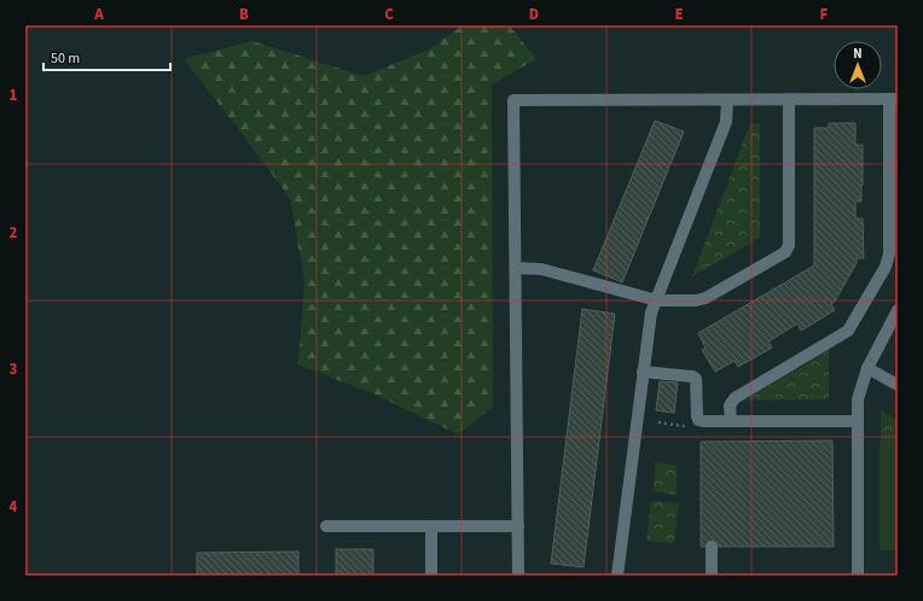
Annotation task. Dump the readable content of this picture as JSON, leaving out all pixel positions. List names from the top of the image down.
{
  "scale_bar": "50 m",
  "north": "top",
  "grid": {
    "columns": [
      "A",
      "B",
      "C",
      "D",
      "E",
      "F"
    ],
    "rows": [
      "1",
      "2",
      "3",
      "4"
    ]
  }
}
